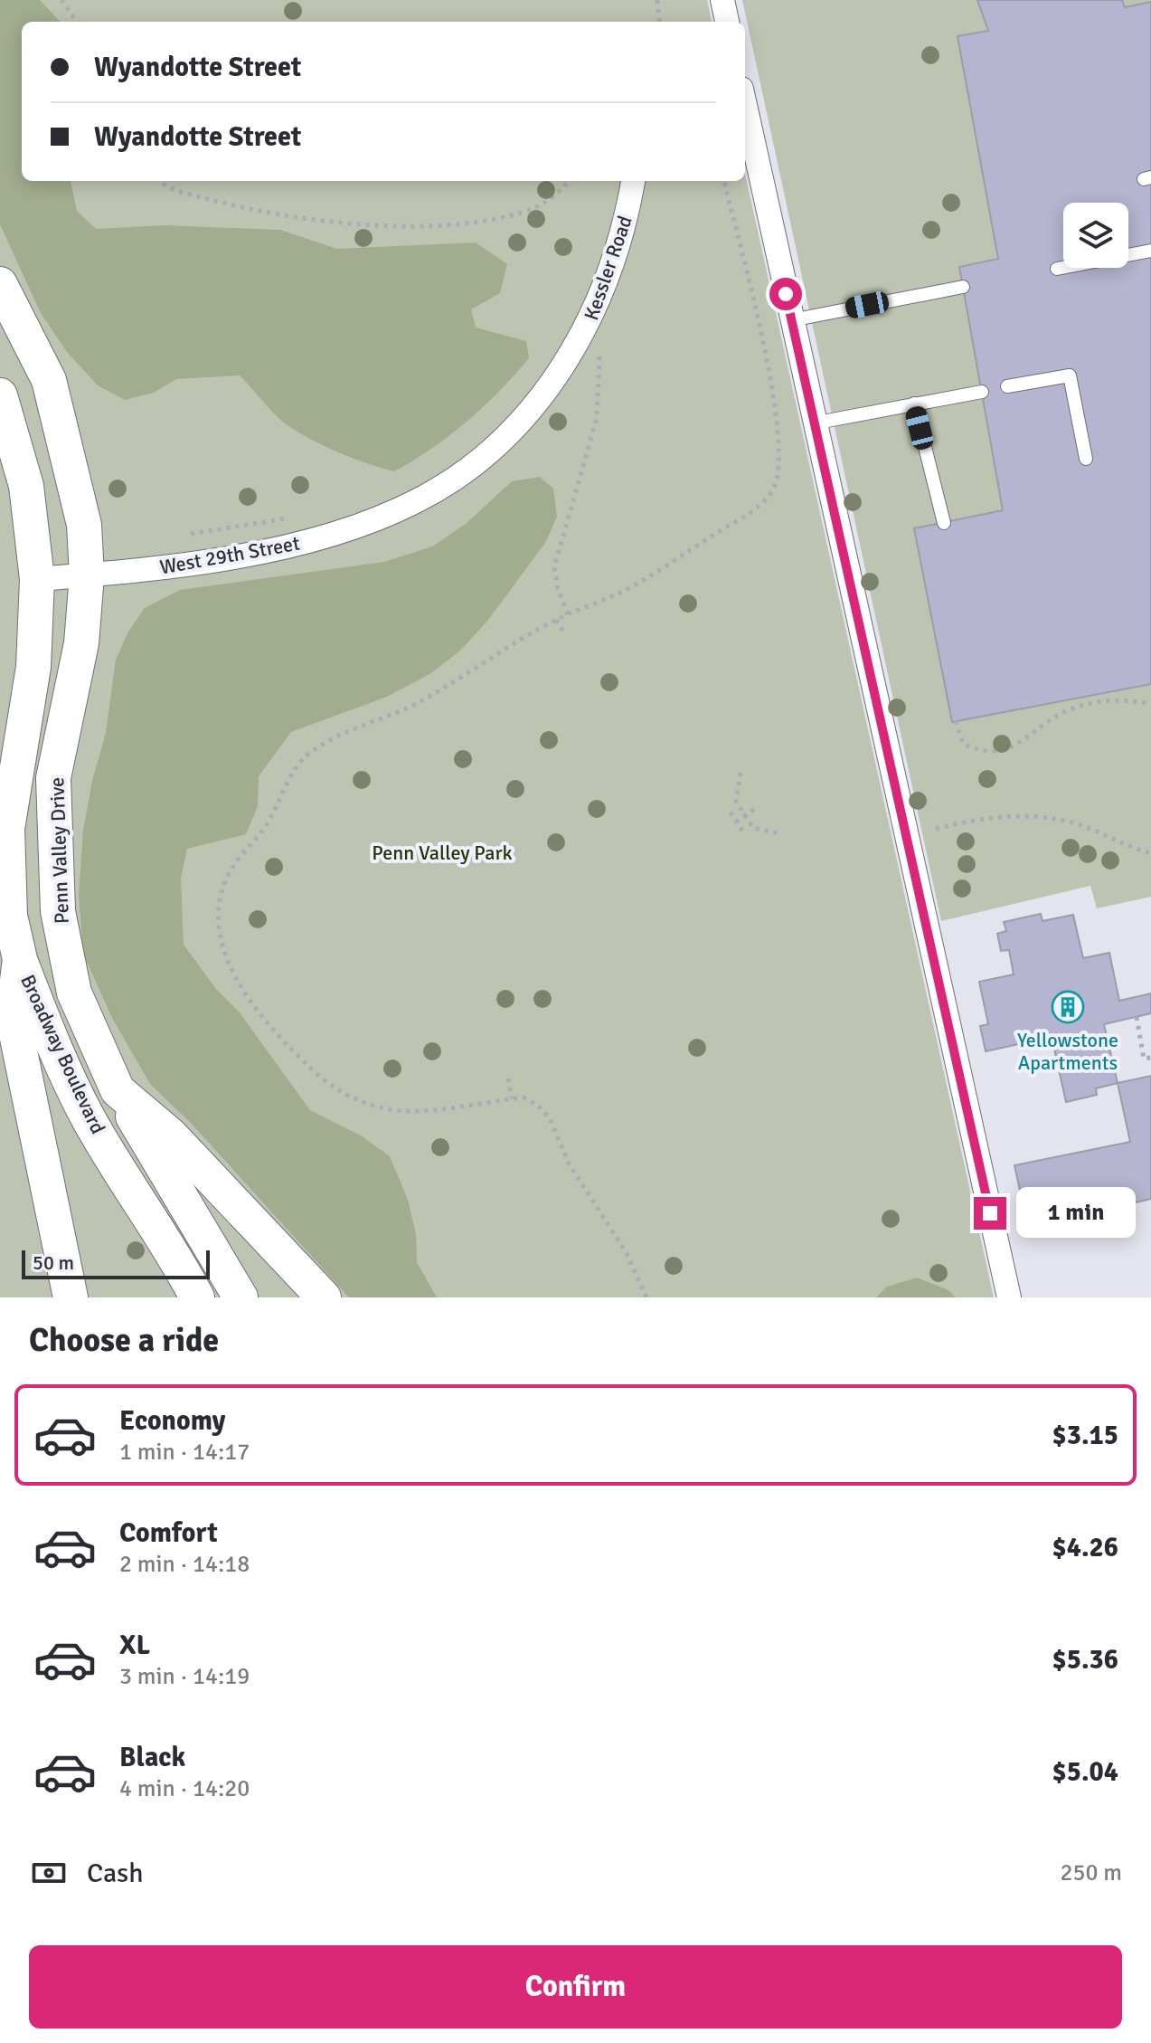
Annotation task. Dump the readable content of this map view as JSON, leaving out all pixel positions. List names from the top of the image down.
{
  "streets": {
    "main road": ["Penn Valley Drive", "Broadway Boulevard"],
    "street": ["Kessler Road", "West 29th Street"]
  },
  "crossings": [
    ["Kessler Road", "West 29th Street"],
    ["West 29th Street", "Penn Valley Drive"],
    ["Penn Valley Drive", "Broadway Boulevard"]
  ],
  "parks": ["Penn Valley Park"],
  "places": {
    "building": ["Yellowstone Apartments"]
  },
  "scale_bar": "50 m",
  "page": {
    "banner": ["Wyandotte Street", "Wyandotte Street"],
    "bubble": "1 min",
    "scale": "50 m",
    "heading": "Choose a ride",
    "list": [
      {
        "name": "Economy",
        "note": "1 min · 14:17",
        "value": "$3.15"
      },
      {
        "name": "Comfort",
        "note": "2 min · 14:18",
        "value": "$4.26"
      },
      {
        "name": "XL",
        "note": "3 min · 14:19",
        "value": "$5.36"
      },
      {
        "name": "Black",
        "note": "4 min · 14:20",
        "value": "$5.04"
      }
    ],
    "pay": ["Cash", "250 m"],
    "buttons": "Confirm"
  }
}
